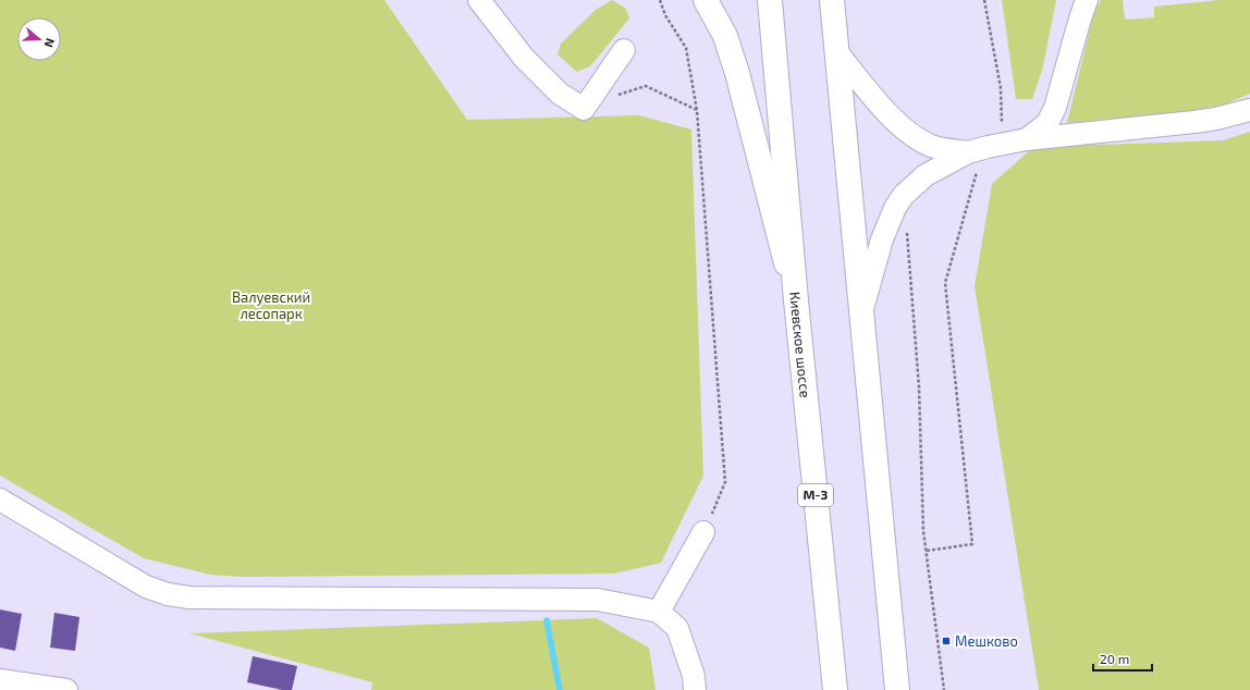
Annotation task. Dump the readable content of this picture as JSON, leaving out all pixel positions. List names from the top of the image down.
{
  "streets": {
    "main road": ["Киевское шоссе", "М-3"]
  },
  "parks": ["Валуевский лесопарк"],
  "places": {
    "transit": ["Мешково"]
  },
  "scale_bar": "20 m",
  "north": "right"
}
